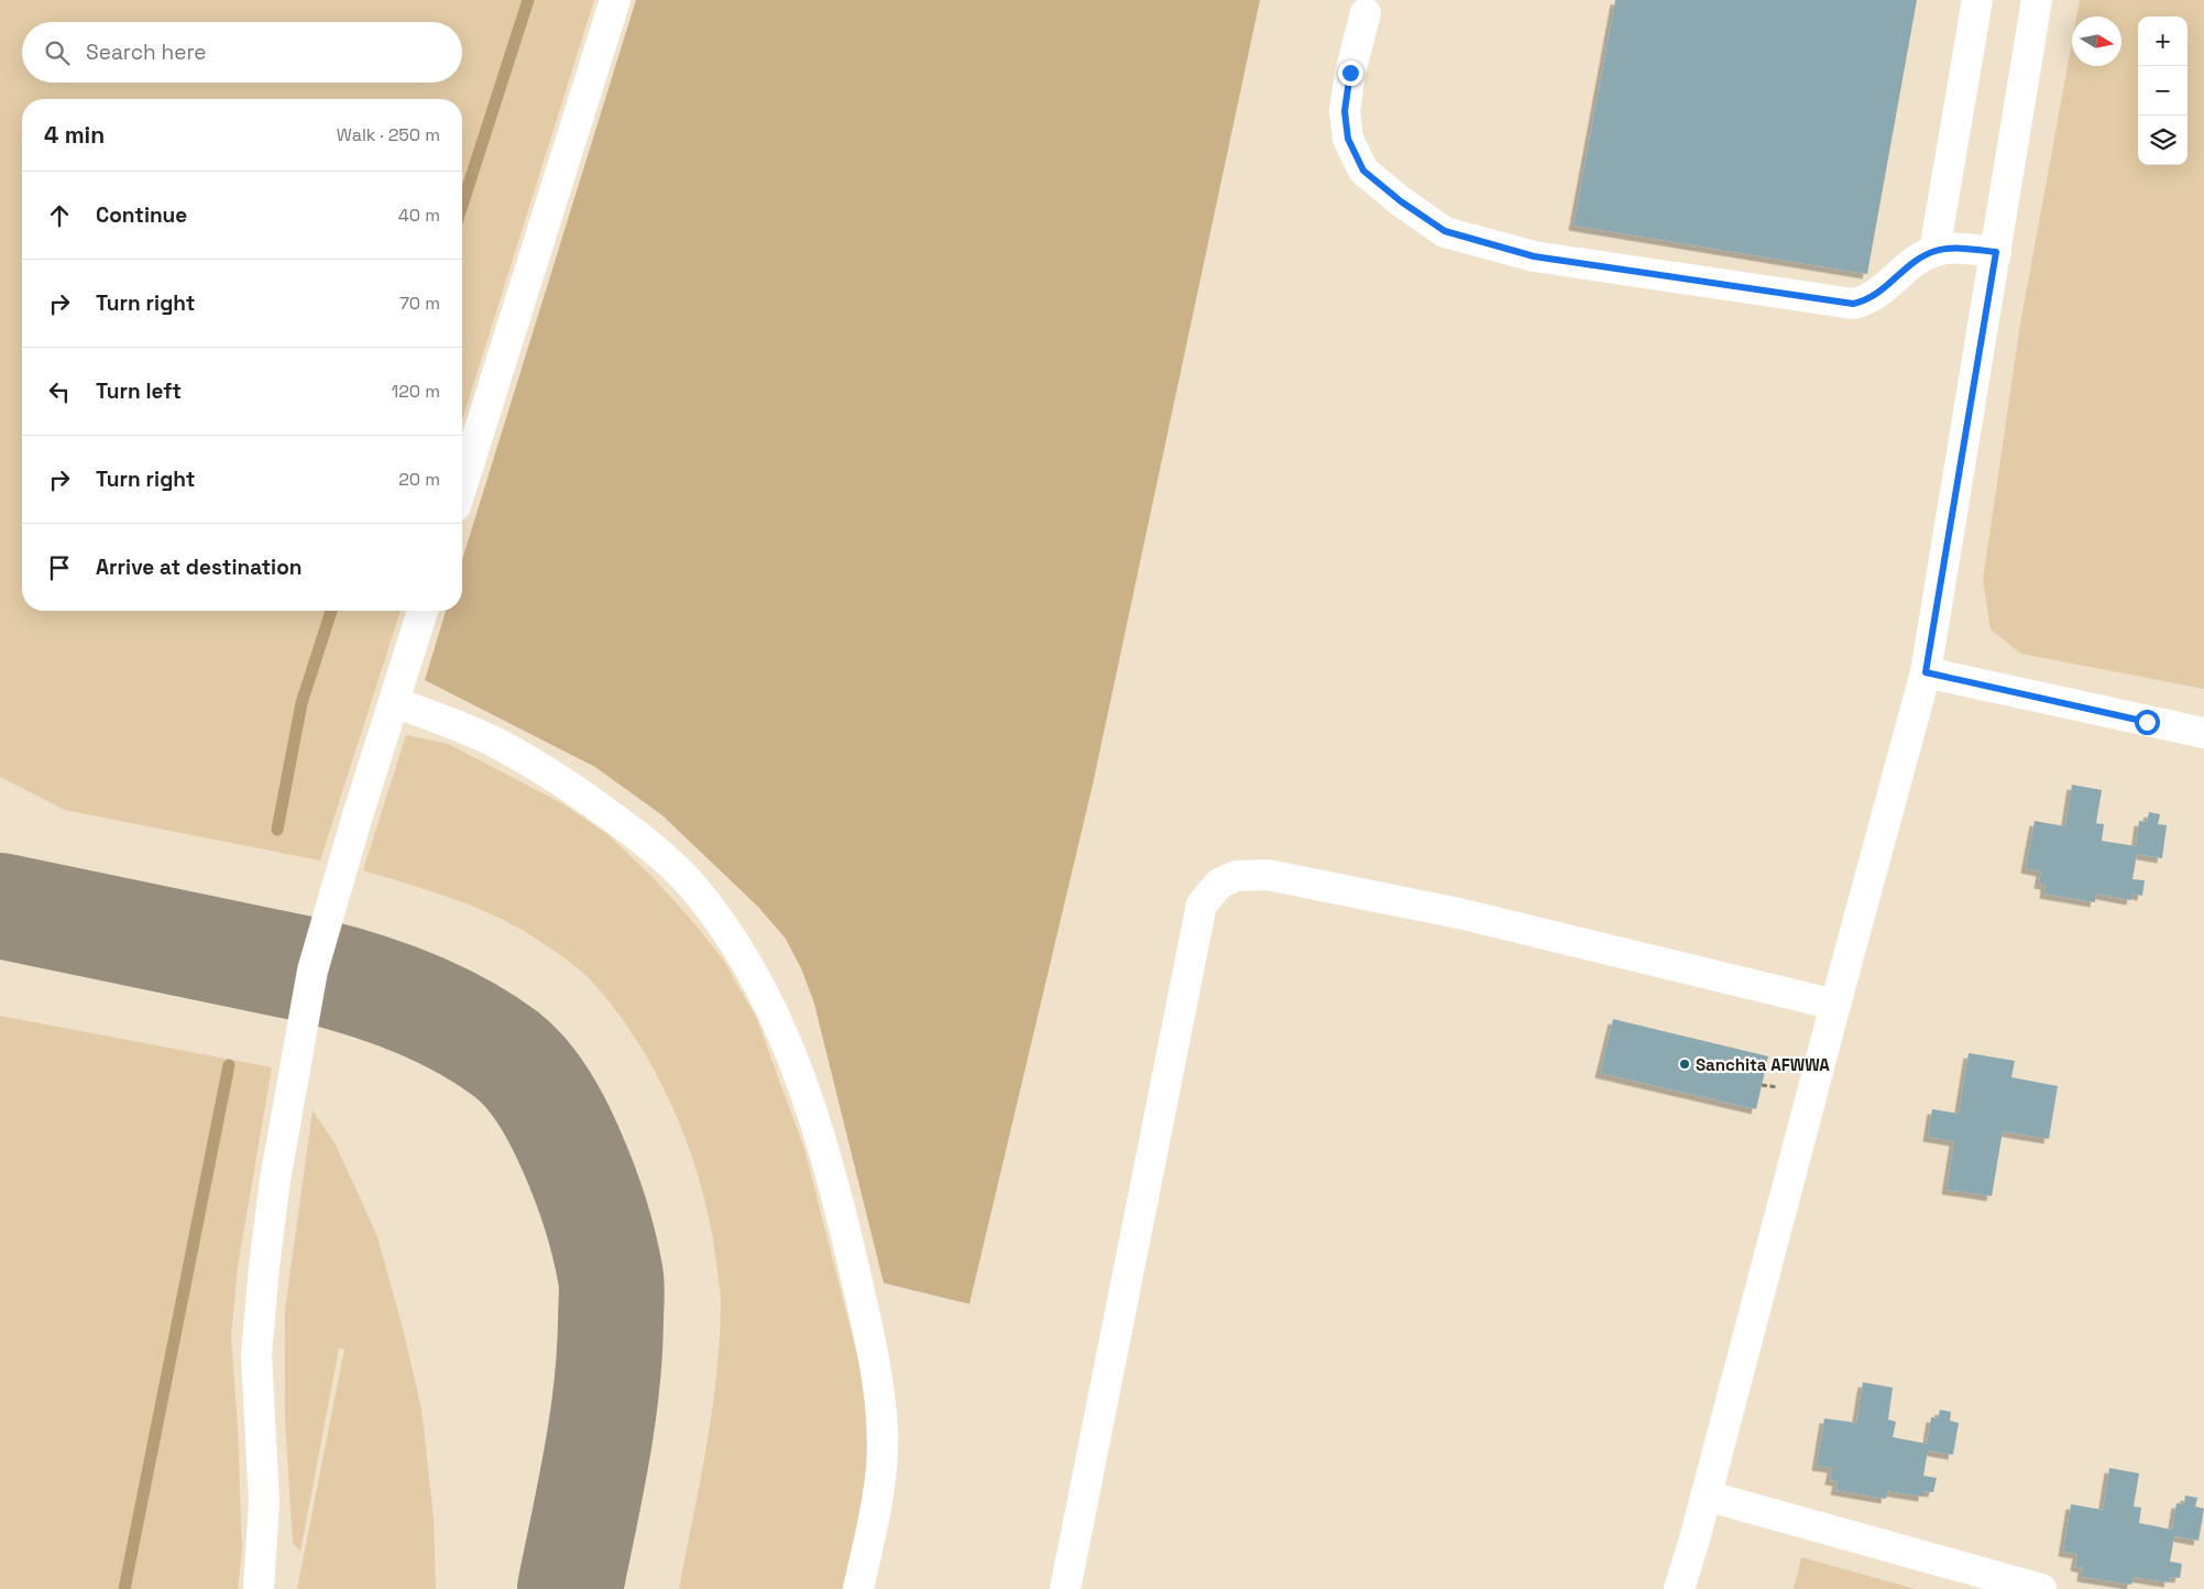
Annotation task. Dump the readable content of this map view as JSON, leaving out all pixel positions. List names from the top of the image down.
{
  "places": ["Sanchita AFWWA"],
  "north": "right",
  "page": {
    "map_buttons": ["+", "−"],
    "search": "Search here",
    "heading": ["4 min", "Walk · 250 m"],
    "list": [
      ["Continue", "40 m"],
      ["Turn right", "70 m"],
      ["Turn left", "120 m"],
      ["Turn right", "20 m"],
      "Arrive at destination"
    ]
  }
}
